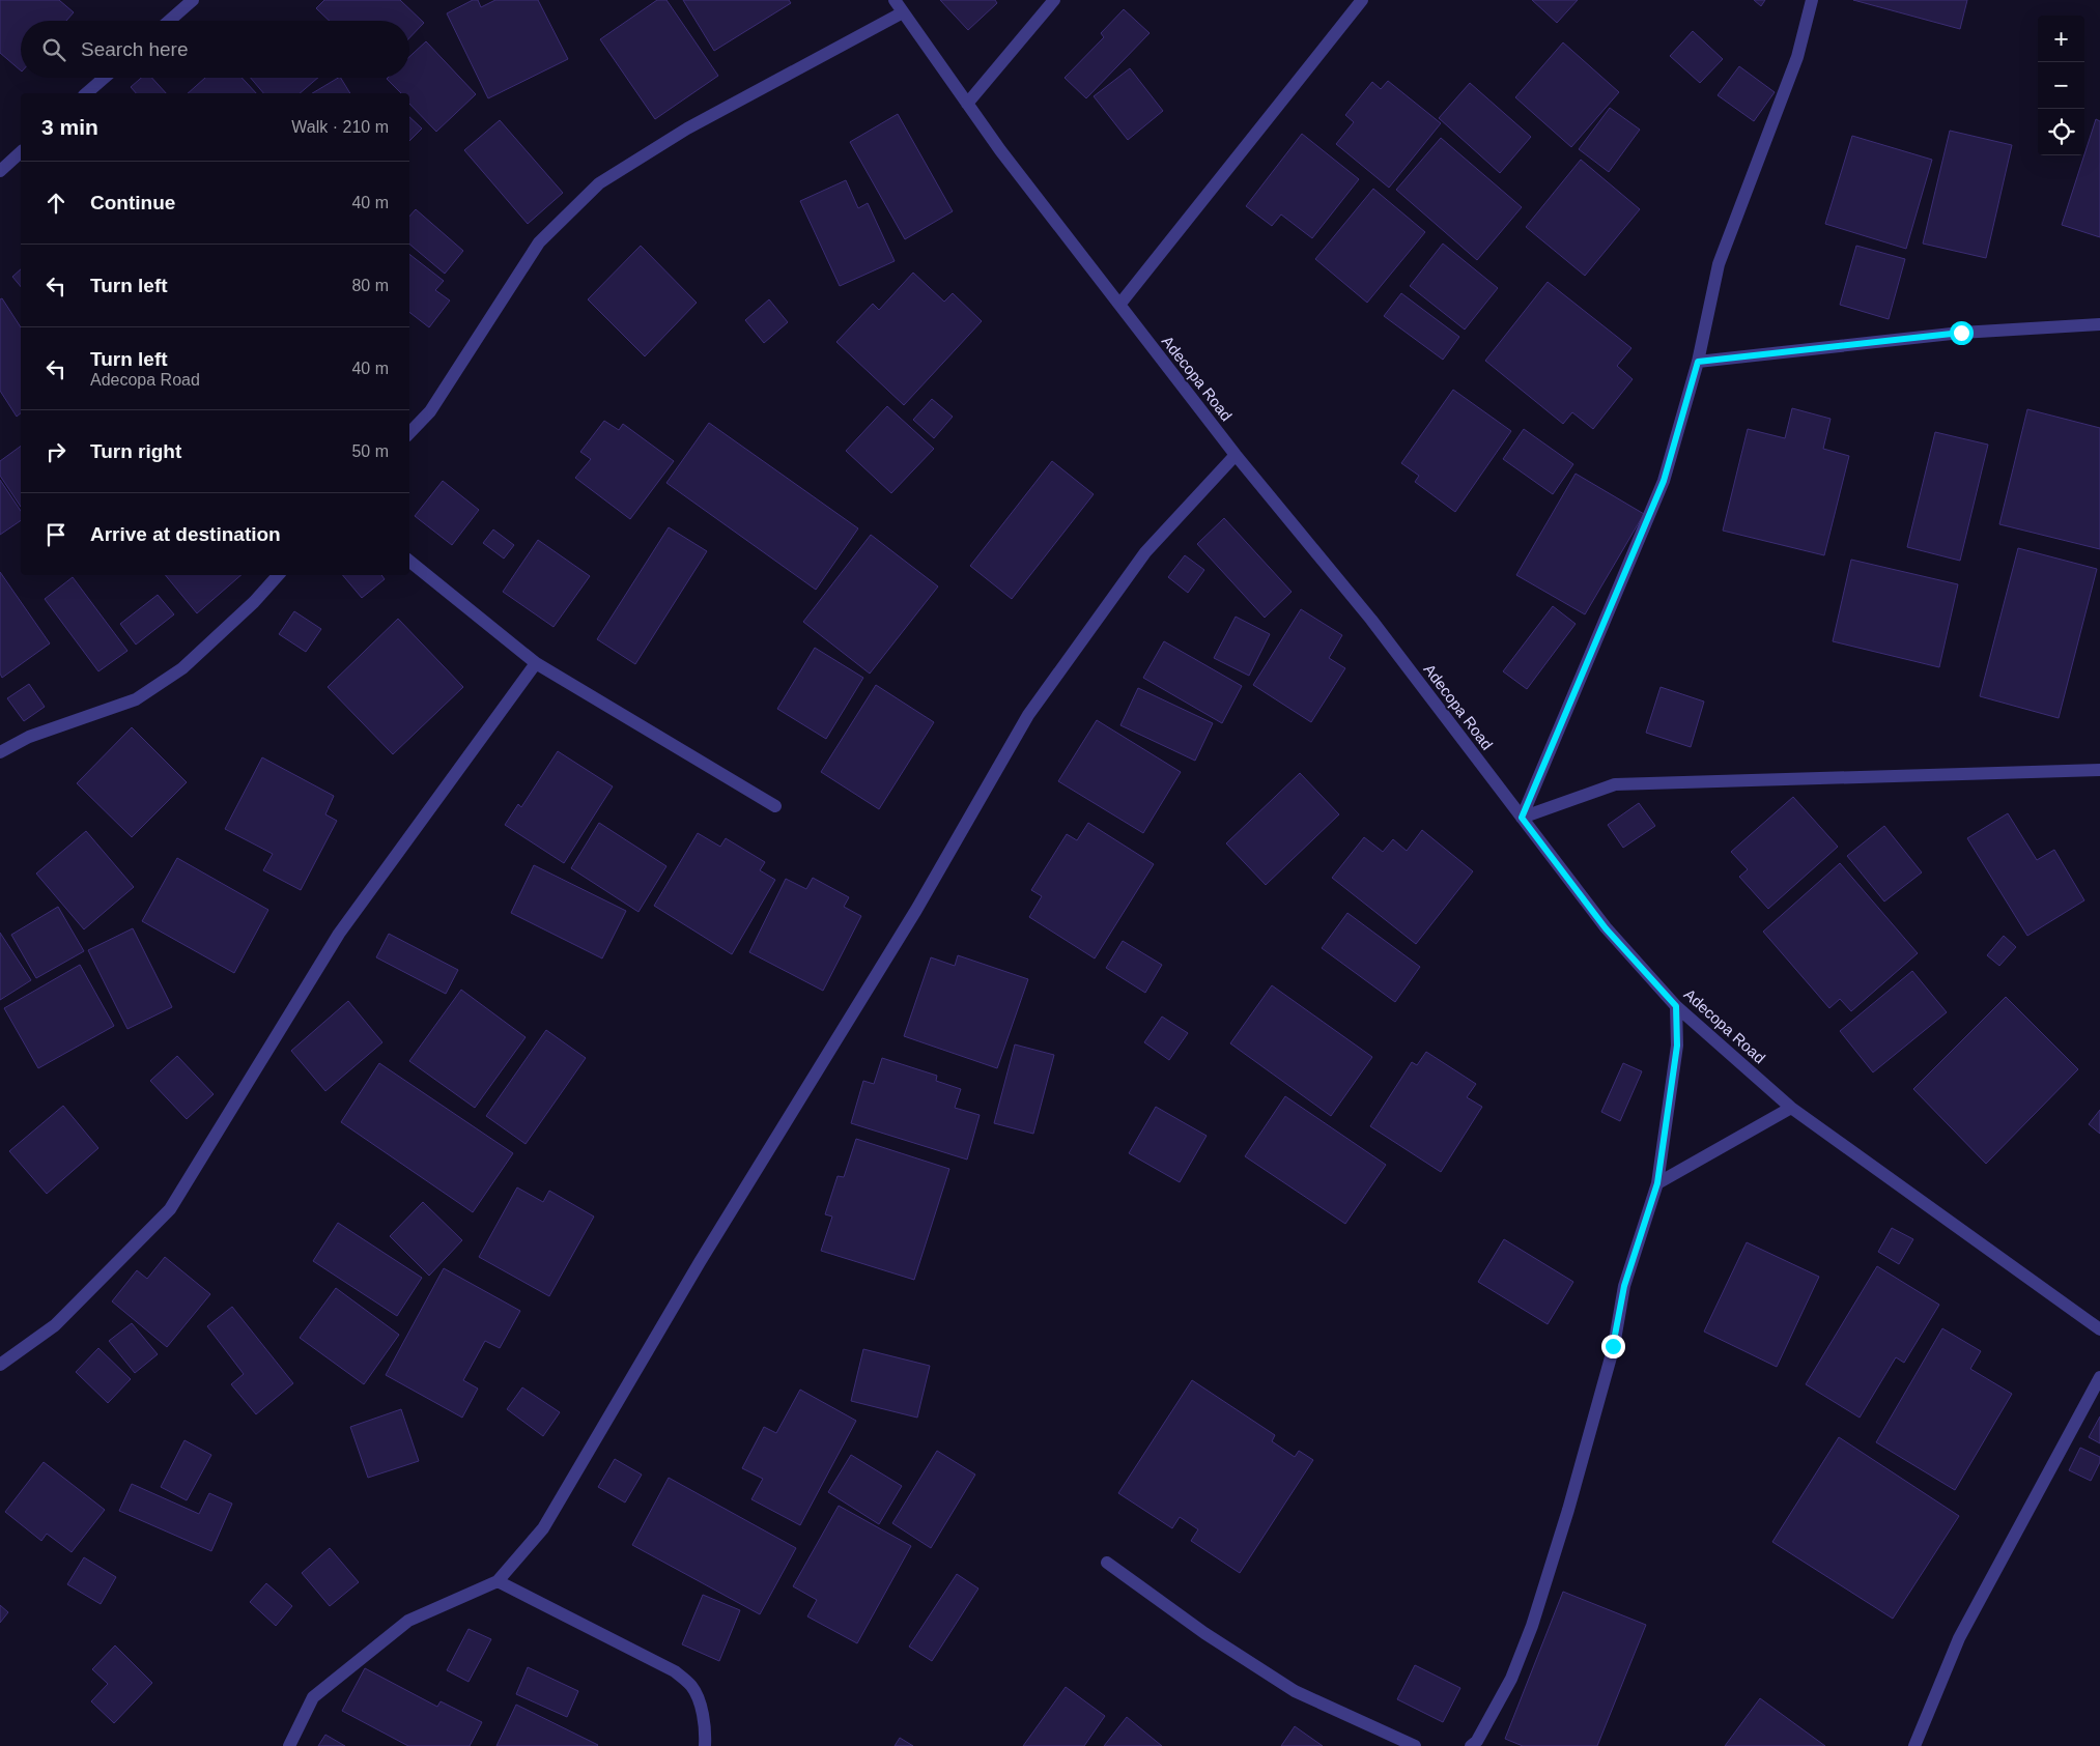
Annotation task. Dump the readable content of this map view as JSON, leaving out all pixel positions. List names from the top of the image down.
{
  "streets": {
    "street": ["Adecopa Road"]
  },
  "page": {
    "map_buttons": ["+", "−"],
    "search": "Search here",
    "heading": ["3 min", "Walk · 210 m"],
    "list": [
      ["Continue", "40 m"],
      ["Turn left", "80 m"],
      ["Turn left", "Adecopa Road", "40 m"],
      ["Turn right", "50 m"],
      "Arrive at destination"
    ]
  }
}
